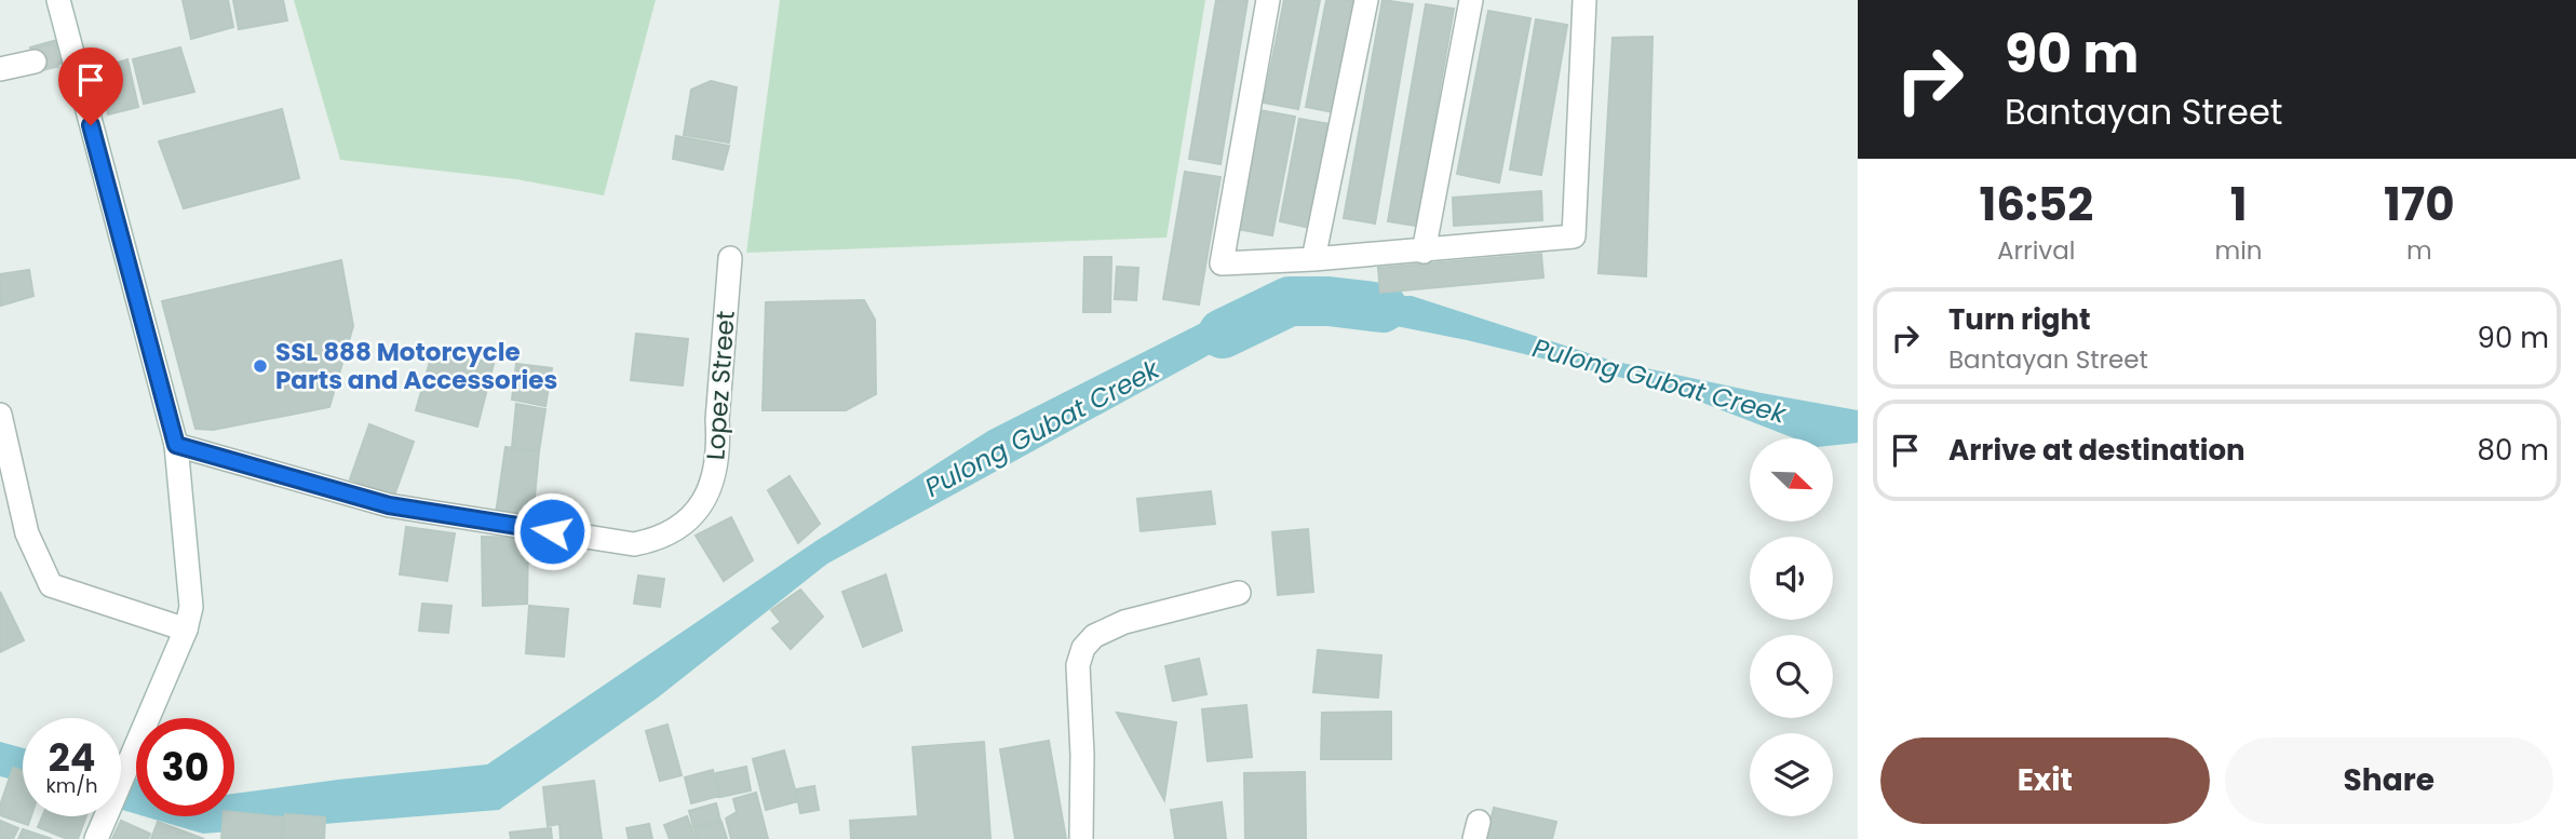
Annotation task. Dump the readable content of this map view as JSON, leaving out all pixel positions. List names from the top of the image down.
{
  "streets": {
    "street": ["Lopez Street"]
  },
  "water": ["Pulong Gubat Creek"],
  "places": ["SSL 888 Motorcycle Parts and Accessories"],
  "north": "bottom right",
  "page": {
    "turn": ["90 m", "Bantayan Street"],
    "eta": [
      "16:52",
      "Arrival",
      "1",
      "min",
      "170",
      "m"
    ],
    "list": [
      {
        "name": "Turn right",
        "note": "Bantayan Street",
        "value": "90 m"
      },
      {
        "name": "Arrive at destination",
        "value": "80 m"
      }
    ],
    "speed": "24 km/h",
    "limit": "30",
    "buttons": ["Exit", "Share"]
  }
}
